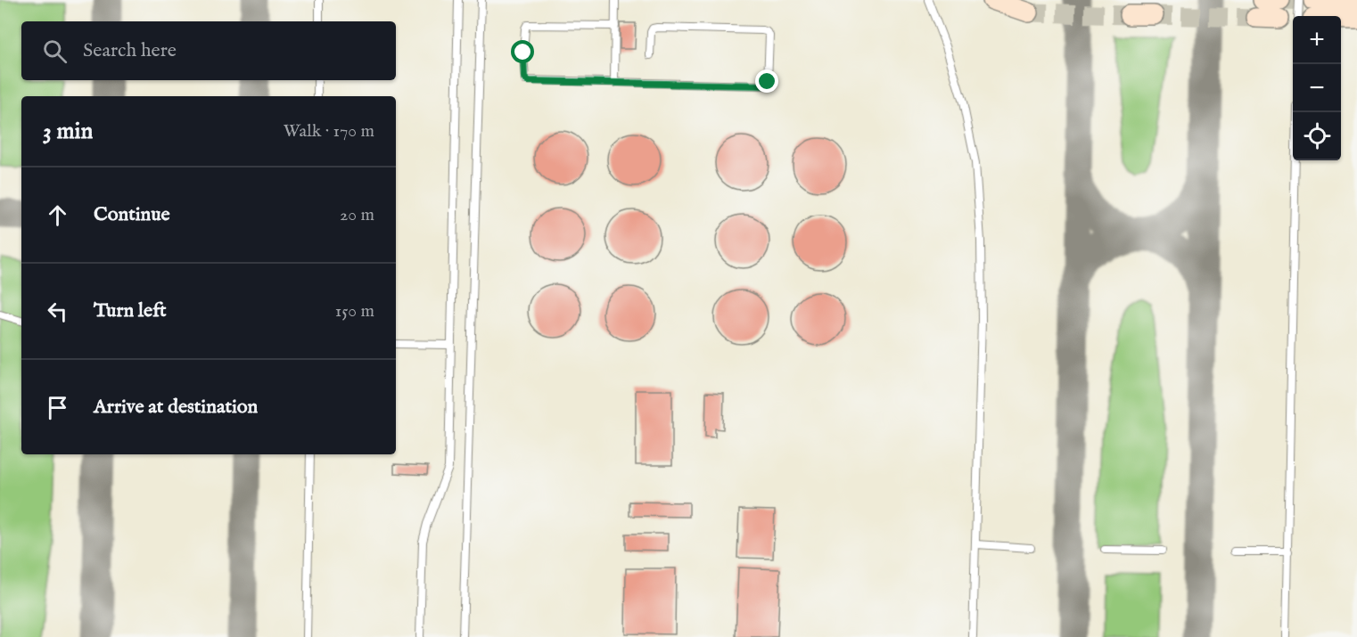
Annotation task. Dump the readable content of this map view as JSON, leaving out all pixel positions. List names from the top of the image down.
{
  "page": {
    "map_buttons": ["+", "−"],
    "search": "Search here",
    "heading": ["3 min", "Walk · 170 m"],
    "list": [
      ["Continue", "20 m"],
      ["Turn left", "150 m"],
      "Arrive at destination"
    ]
  }
}
